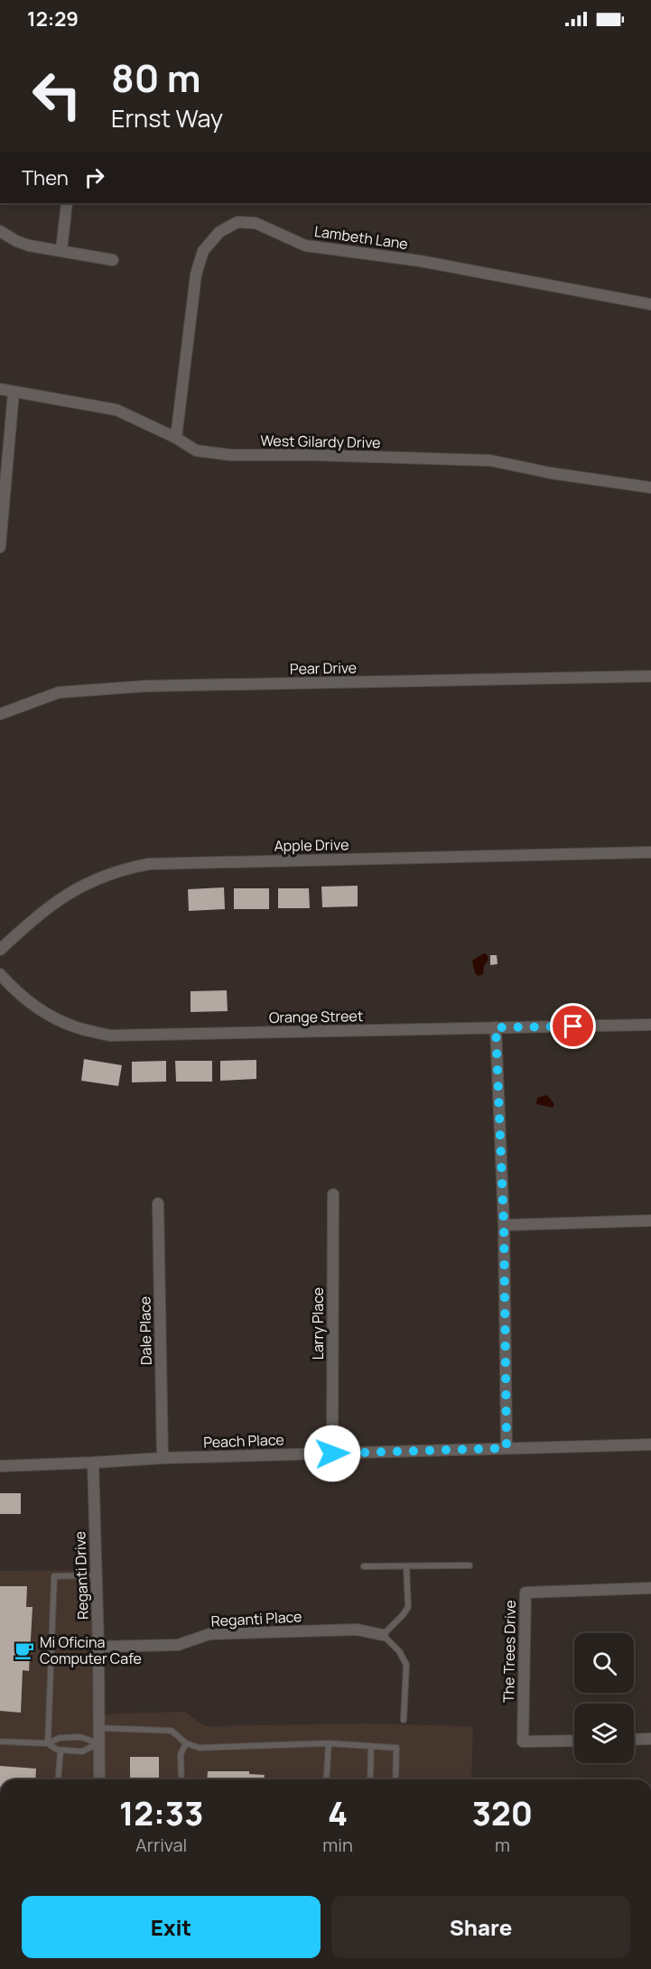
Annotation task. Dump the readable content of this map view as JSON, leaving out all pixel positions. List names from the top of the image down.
{
  "streets": {
    "street": [
      "Lambeth Lane",
      "West Gilardy Drive",
      "Pear Drive",
      "Apple Drive",
      "Orange Street",
      "Larry Place",
      "Dale Place",
      "Peach Place",
      "Reganti Drive",
      "Reganti Place",
      "The Trees Drive"
    ]
  },
  "crossings": [
    ["Lambeth Lane", "West Gilardy Drive"],
    ["Larry Place", "Peach Place"],
    ["Dale Place", "Peach Place"],
    ["Peach Place", "Reganti Drive"],
    ["Reganti Drive", "Reganti Place"]
  ],
  "places": {
    "cafe": ["Mi Oficina Computer Cafe"]
  },
  "page": {
    "status": "12:29",
    "turn": ["80 m", "Ernst Way"],
    "then": "Then",
    "eta": [
      "12:33",
      "Arrival",
      "4",
      "min",
      "320",
      "m"
    ],
    "buttons": ["Exit", "Share"]
  }
}
